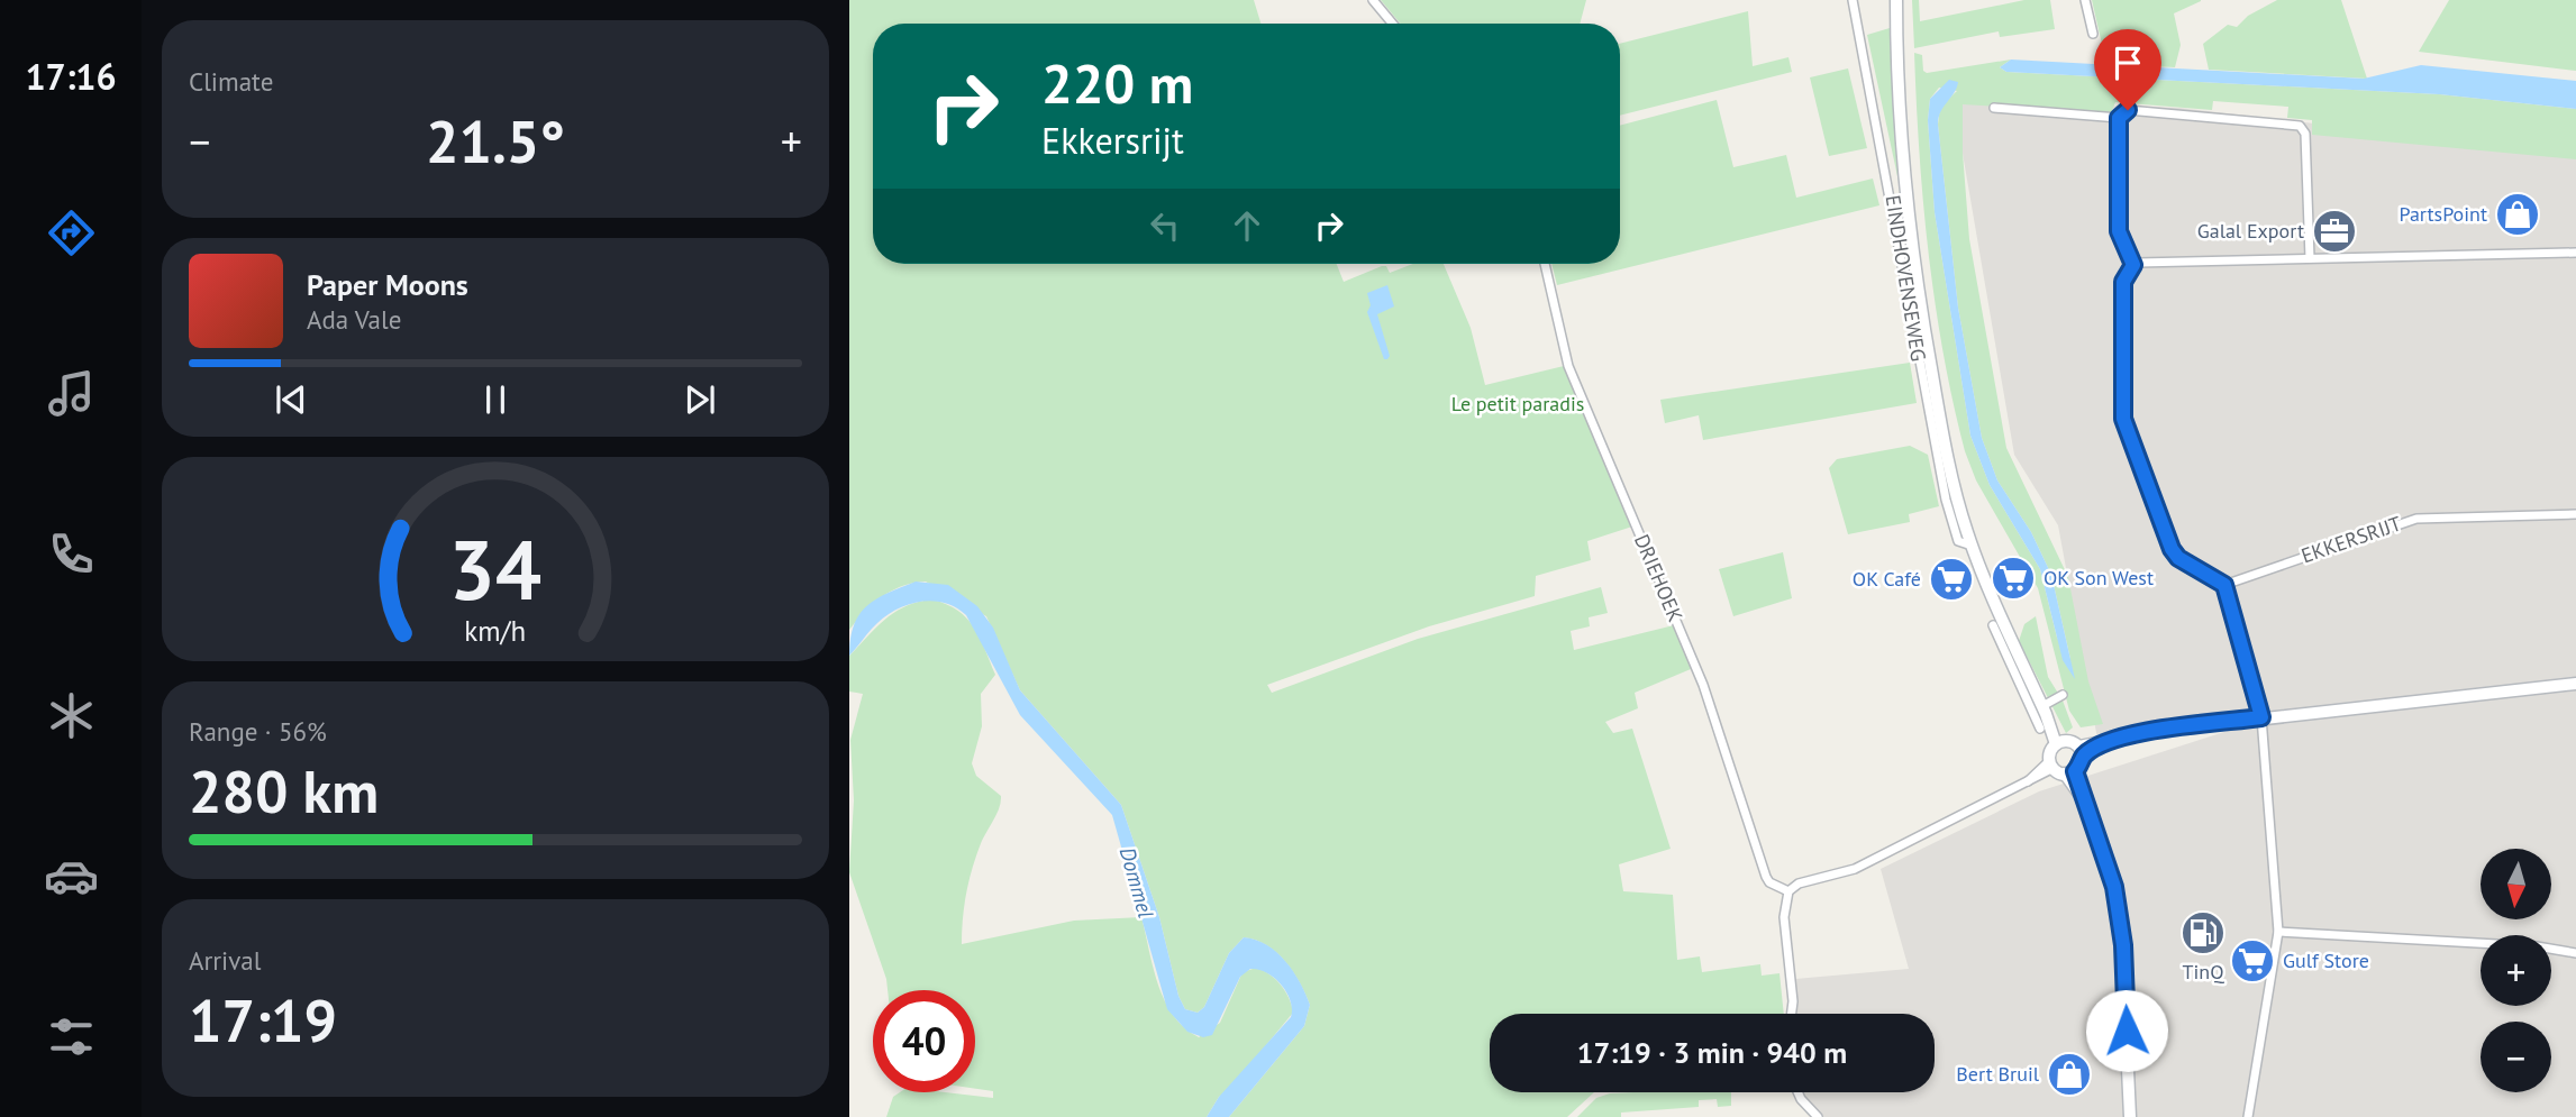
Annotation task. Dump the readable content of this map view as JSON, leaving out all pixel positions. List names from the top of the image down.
{
  "streets": {
    "main road": ["EINDHOVENSEWEG"],
    "street": ["EKKERSRIJT", "DRIEHOEK"]
  },
  "water": ["Dommel"],
  "parks": ["Le petit paradis"],
  "places": {
    "shop": ["PartsPoint", "Bert Bruil"],
    "office": ["Galal Export"],
    "supermarket": ["OK Son West", "OK Café", "Gulf Store"],
    "fuel station": ["TinQ"]
  },
  "north": "bottom",
  "page": {
    "tabs": "17:16",
    "tile": [
      "Climate",
      ["Range · 56%", "280 km"],
      ["Arrival", "17:19"]
    ],
    "turn": ["220 m", "Ekkersrijt"],
    "heat": ["−", "21.5°", "+"],
    "song": ["Paper Moons", "Ada Vale"],
    "map_buttons": ["+", "−"],
    "limit": "40",
    "trip": "17:19 · 3 min · 940 m",
    "gauge": ["34", "km/h"]
  }
}
